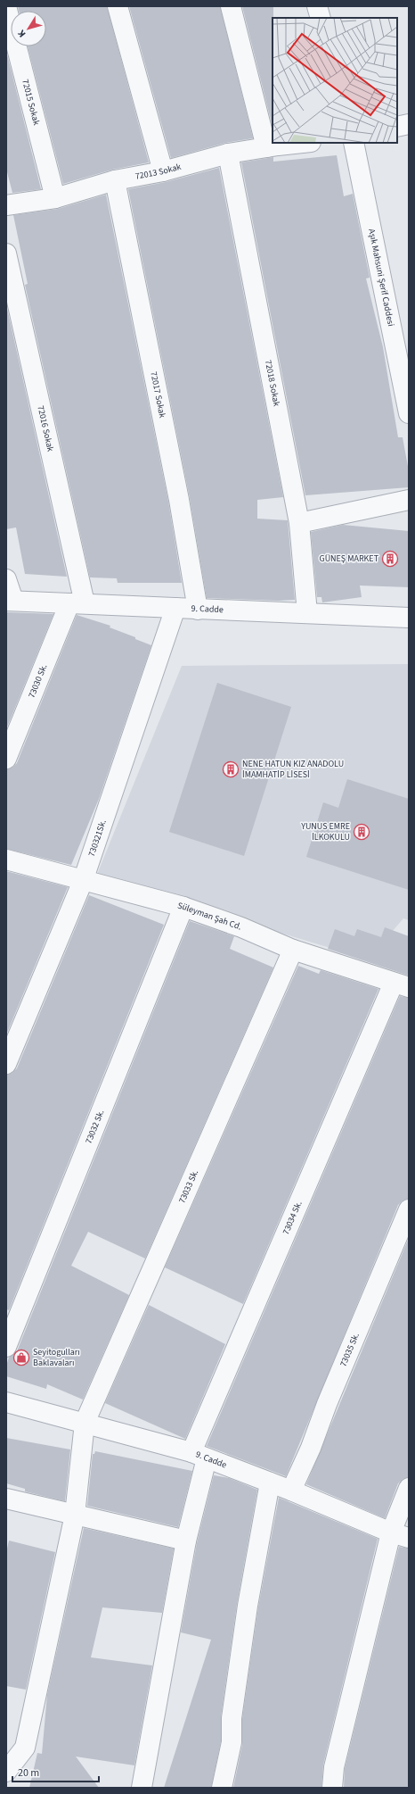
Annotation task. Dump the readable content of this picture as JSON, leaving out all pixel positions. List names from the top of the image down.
{
  "streets": {
    "street": [
      "72015 Sokak",
      "72013 Sokak",
      "Aşık Mahsuni Şerif Caddesi",
      "72018 Sokak",
      "72017 Sokak",
      "72016 Sokak",
      "9. Cadde",
      "73030 Sk.",
      "730321Sk.",
      "Süleyman Şah Cd.",
      "73032 Sk.",
      "73033 Sk.",
      "73034 Sk.",
      "73035 Sk."
    ]
  },
  "crossings": [
    ["72015 Sokak", "72013 Sokak"],
    ["72013 Sokak", "72018 Sokak"],
    ["72013 Sokak", "72017 Sokak"],
    ["72018 Sokak", "9. Cadde"],
    ["72017 Sokak", "9. Cadde"],
    ["72016 Sokak", "9. Cadde"],
    ["72016 Sokak", "73030 Sk."],
    ["9. Cadde", "73030 Sk."],
    ["9. Cadde", "730321Sk."],
    ["9. Cadde", "73033 Sk."],
    ["9. Cadde", "73034 Sk."],
    ["9. Cadde", "73035 Sk."],
    ["730321Sk.", "Süleyman Şah Cd."],
    ["Süleyman Şah Cd.", "73032 Sk."],
    ["Süleyman Şah Cd.", "73033 Sk."],
    ["Süleyman Şah Cd.", "73034 Sk."]
  ],
  "places": {
    "building": ["GÜNEŞ MARKET", "NENE HATUN KIZ ANADOLU İMAMHATİP LİSESİ", "YUNUS EMRE İLKOKULU"],
    "shop": ["Seyitogulları Baklavaları"]
  },
  "scale_bar": "20 m",
  "north": "bottom left"
}
